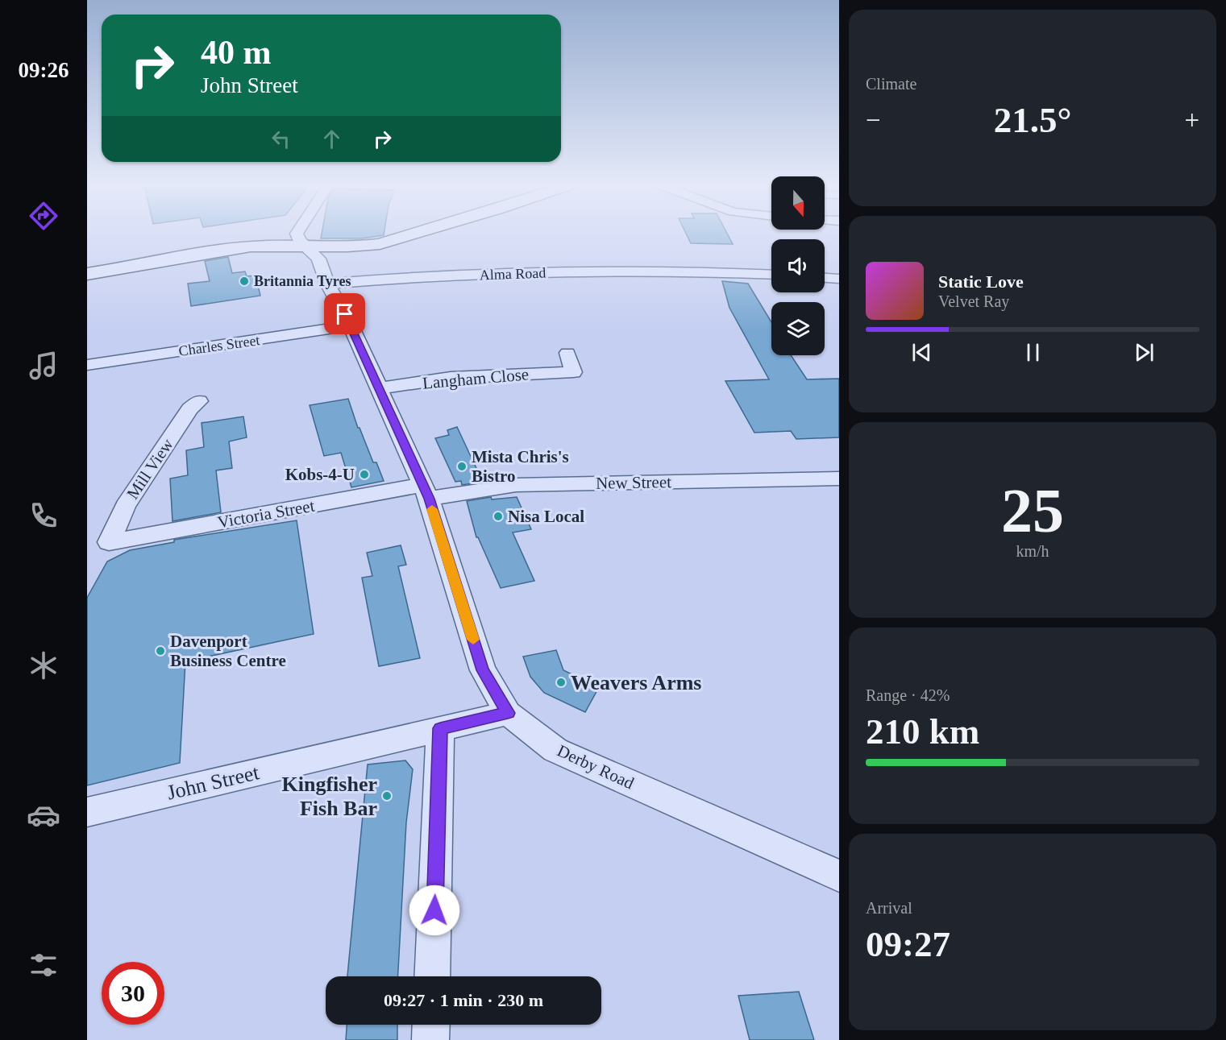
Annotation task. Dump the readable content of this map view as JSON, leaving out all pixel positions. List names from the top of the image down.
{
  "streets": {
    "street": [
      "Alma Road",
      "Charles Street",
      "Langham Close",
      "Mill View",
      "New Street",
      "Victoria Street",
      "Derby Road",
      "John Street"
    ]
  },
  "crossings": [
    ["Alma Road", "Derby Road"],
    ["Charles Street", "Derby Road"],
    ["Langham Close", "Derby Road"],
    ["Mill View", "Victoria Street"],
    ["New Street", "Victoria Street"],
    ["New Street", "Derby Road"],
    ["Victoria Street", "Derby Road"],
    ["Derby Road", "John Street"]
  ],
  "places": [
    "Britannia Tyres",
    "Mista Chris's Bistro",
    "Kobs-4-U",
    "Nisa Local",
    "Davenport Business Centre",
    "Weavers Arms",
    "Kingfisher Fish Bar"
  ],
  "north": "bottom",
  "page": {
    "tabs": "09:26",
    "tile": [
      "Climate",
      ["25", "km/h"],
      ["Range · 42%", "210 km"],
      ["Arrival", "09:27"]
    ],
    "turn": ["40 m", "John Street"],
    "heat": ["−", "21.5°", "+"],
    "song": ["Static Love", "Velvet Ray"],
    "limit": "30",
    "trip": "09:27 · 1 min · 230 m"
  }
}
